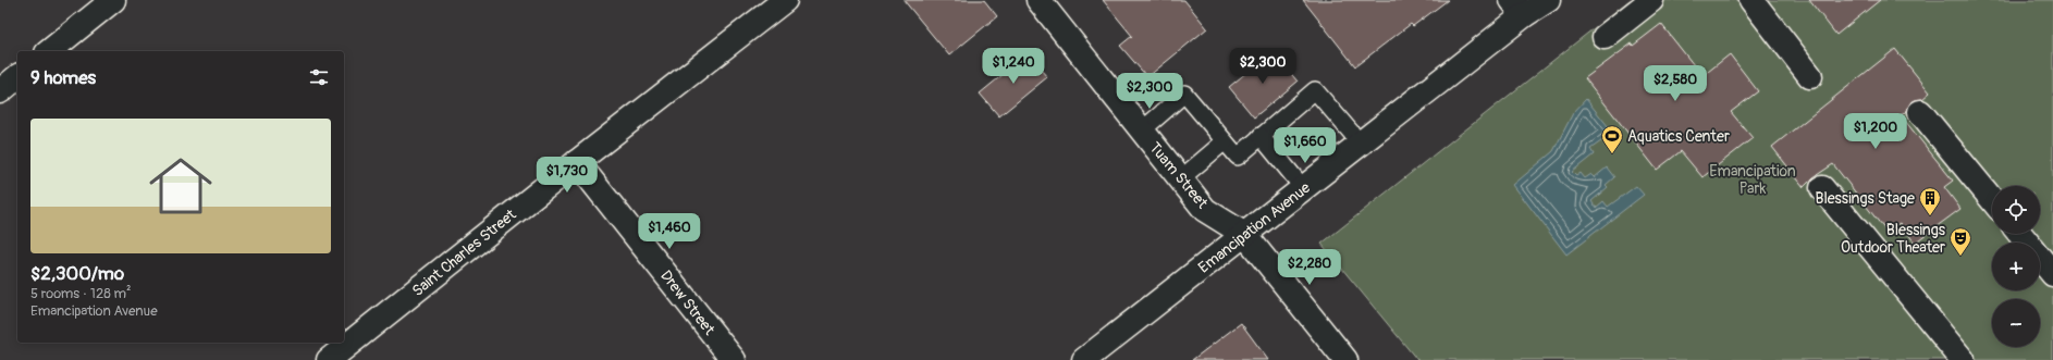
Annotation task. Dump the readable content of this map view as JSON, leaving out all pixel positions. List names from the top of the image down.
{
  "streets": {
    "street": [
      "Tuam Street",
      "Emancipation Avenue",
      "Saint Charles Street",
      "Drew Street"
    ]
  },
  "crossings": [
    ["Tuam Street", "Emancipation Avenue"],
    ["Saint Charles Street", "Drew Street"]
  ],
  "parks": ["Emancipation Park"],
  "places": {
    "sports": ["Aquatics Center"],
    "building": ["Blessings Stage"],
    "theatre": ["Blessings Outdoor Theater"]
  },
  "page": {
    "price": [
      "$1,240",
      "$2,300",
      "$2,580",
      "$2,300",
      "$1,200",
      "$1,660",
      "$1,730",
      "$1,460",
      "$2,280"
    ],
    "heading": "9 homes",
    "list": [
      {
        "name": "$2,300/mo",
        "note": "5 rooms · 128 m² · Emancipation Avenue"
      }
    ],
    "map_buttons": ["+", "−"]
  }
}
